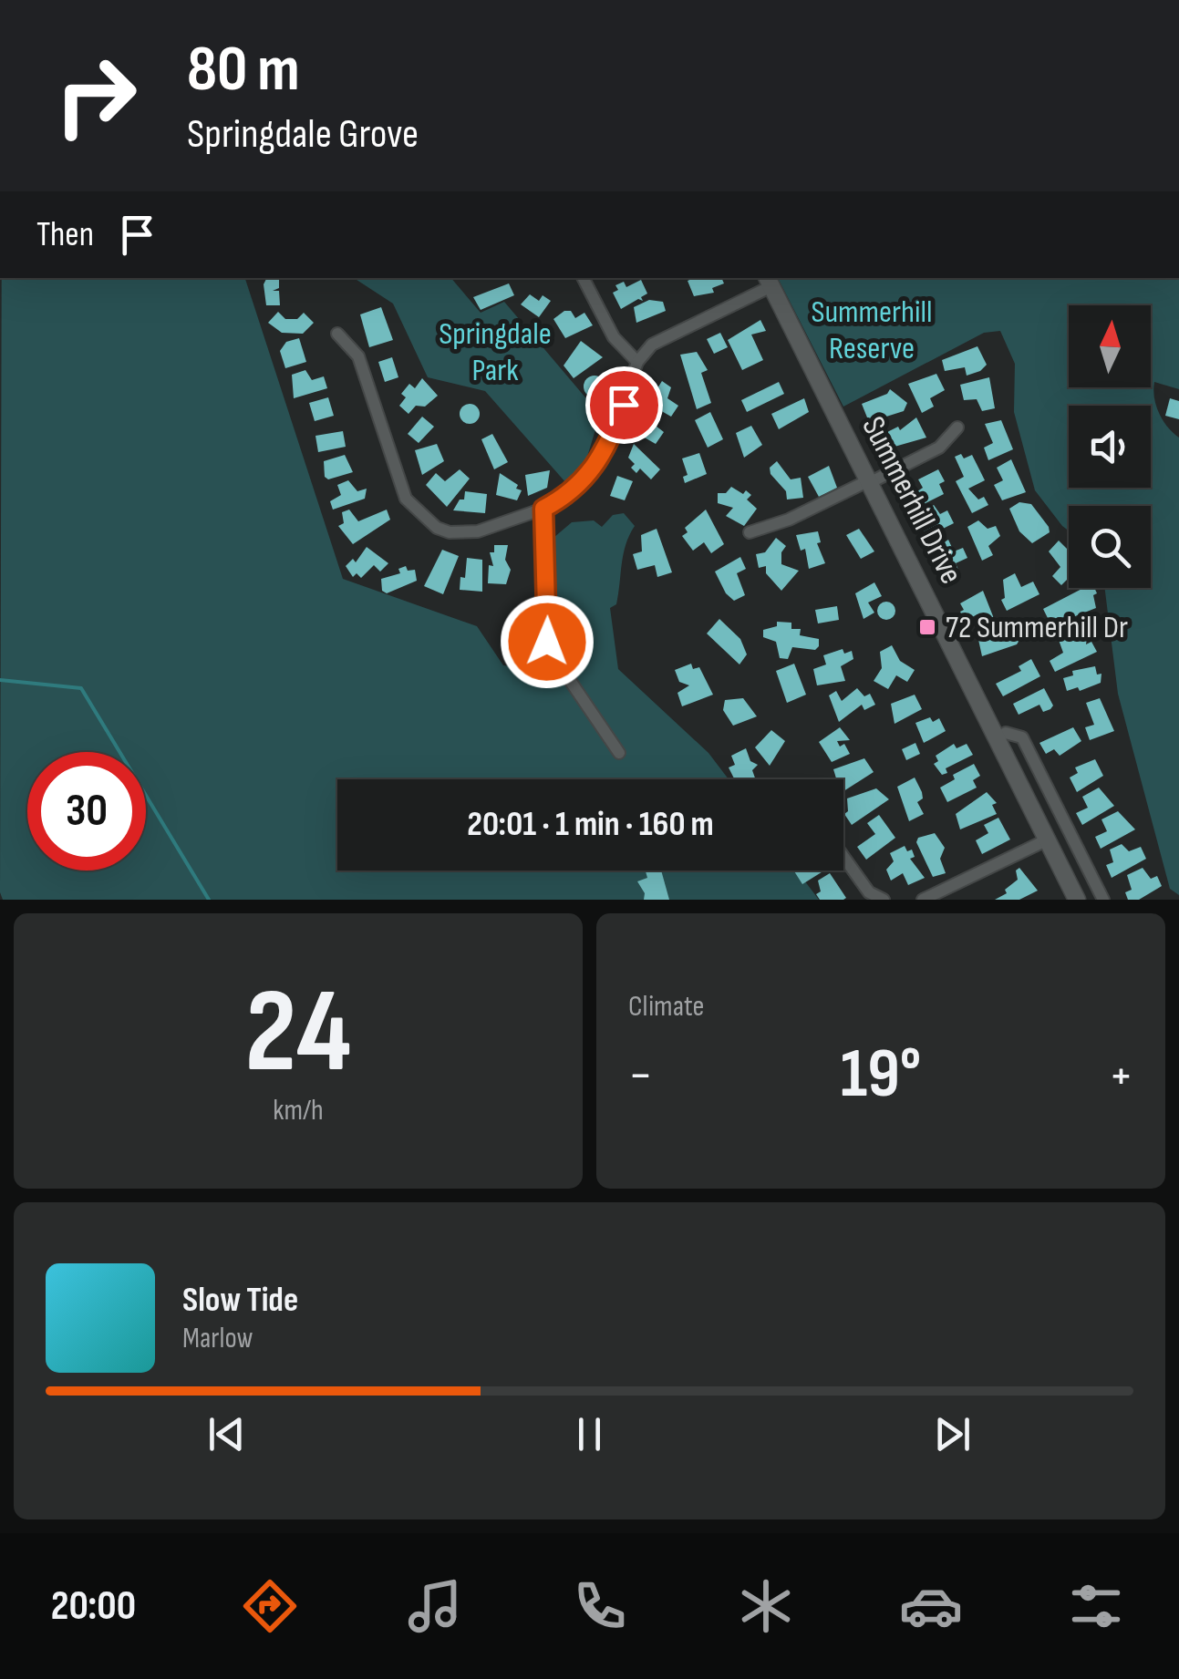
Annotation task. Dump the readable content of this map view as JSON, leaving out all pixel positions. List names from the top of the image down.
{
  "streets": {
    "main road": ["Summerhill Drive"]
  },
  "parks": ["Summerhill Reserve", "Springdale Park"],
  "places": {
    "transit": ["72 Summerhill Dr"]
  },
  "north": "top",
  "page": {
    "turn": ["80 m", "Springdale Grove"],
    "then": "Then",
    "limit": "30",
    "trip": "20:01 · 1 min · 160 m",
    "tile": [
      ["24", "km/h"],
      "Climate"
    ],
    "heat": ["−", "19°", "+"],
    "song": ["Slow Tide", "Marlow"],
    "tabs": "20:00"
  }
}
